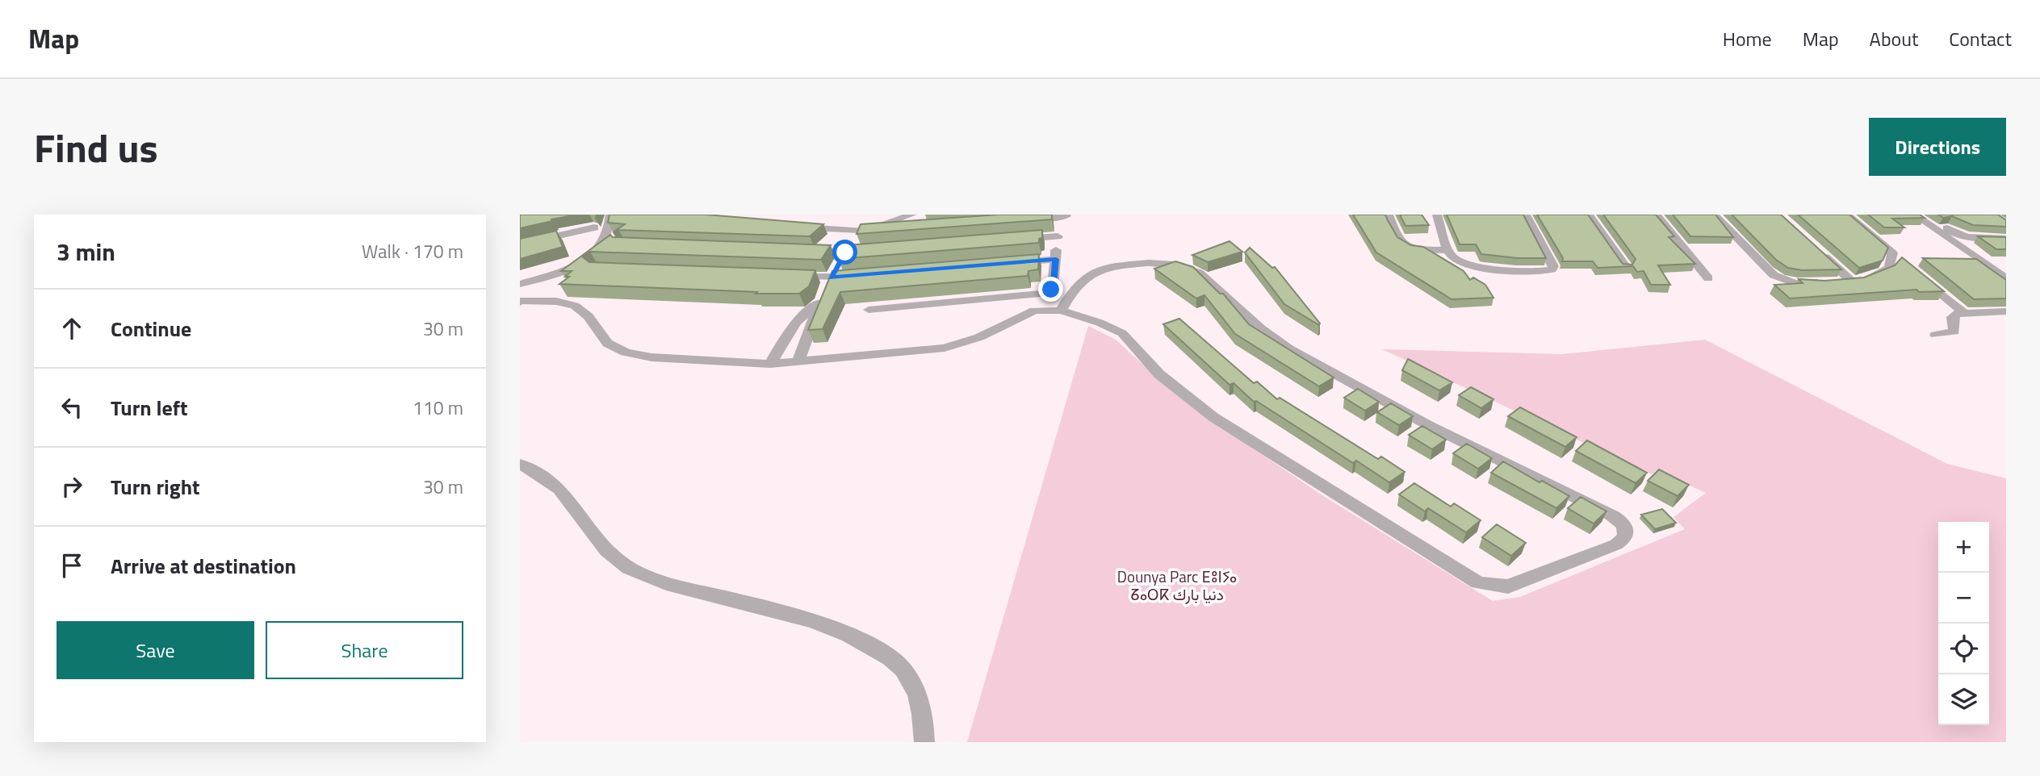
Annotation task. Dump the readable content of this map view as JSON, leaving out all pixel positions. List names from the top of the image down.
{
  "parks": ["Dounya Parc ⴹⵓⵏⵢⴰ ⵒⴰⵔⴽ دنيا بارك"],
  "page": {
    "header": "Map",
    "nav": [
      "Home",
      "Map",
      "About",
      "Contact"
    ],
    "title": "Find us",
    "buttons": [
      "Directions",
      ["Save", "Share"]
    ],
    "heading": ["3 min", "Walk · 170 m"],
    "list": [
      ["Continue", "30 m"],
      ["Turn left", "110 m"],
      ["Turn right", "30 m"],
      "Arrive at destination"
    ],
    "map_buttons": ["+", "−"]
  }
}
